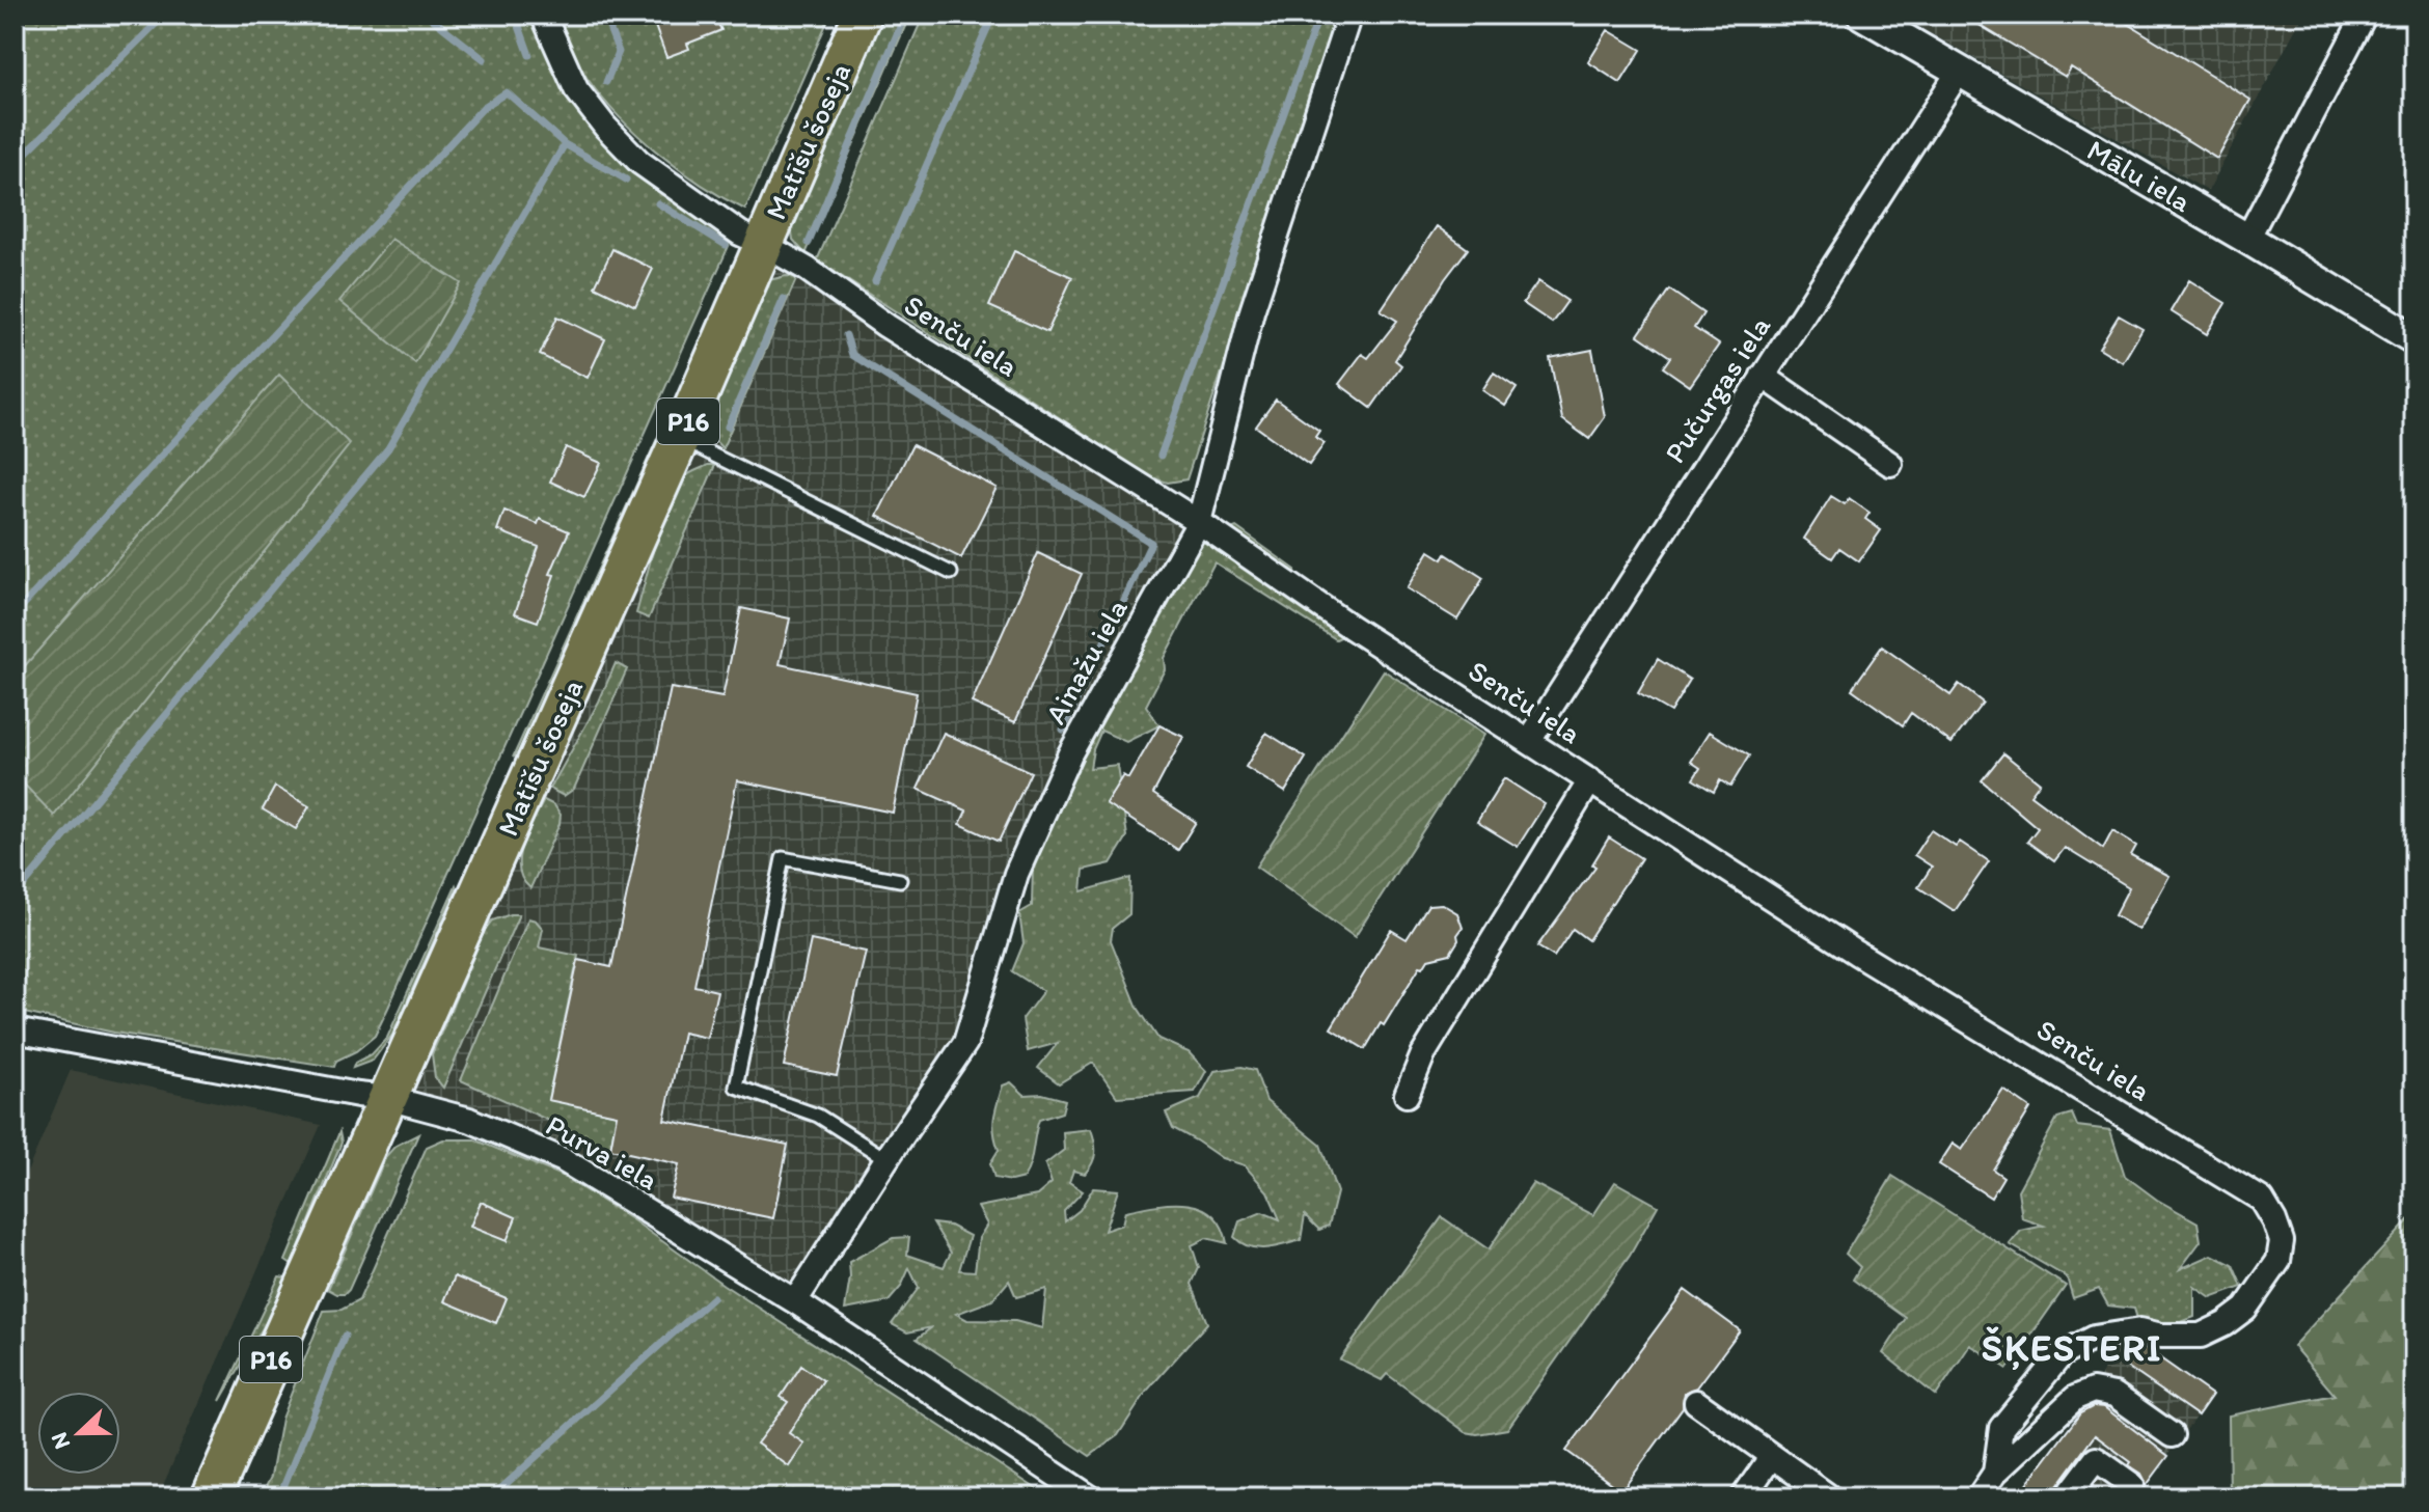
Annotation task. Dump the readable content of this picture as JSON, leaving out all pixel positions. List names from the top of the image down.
{
  "streets": {
    "main road": ["Matīšu šoseja", "P16"],
    "street": [
      "Mālu iela",
      "Senču iela",
      "Pučurgas iela",
      "Ainažu iela",
      "Purva iela"
    ]
  },
  "crossings": [
    ["Matīšu šoseja", "Senču iela"],
    ["Matīšu šoseja", "Purva iela"],
    ["Mālu iela", "Pučurgas iela"],
    ["Senču iela", "Pučurgas iela"],
    ["Senču iela", "Ainažu iela"],
    ["Ainažu iela", "Purva iela"]
  ],
  "districts": ["ŠĶESTERI"],
  "north": "left"
}
